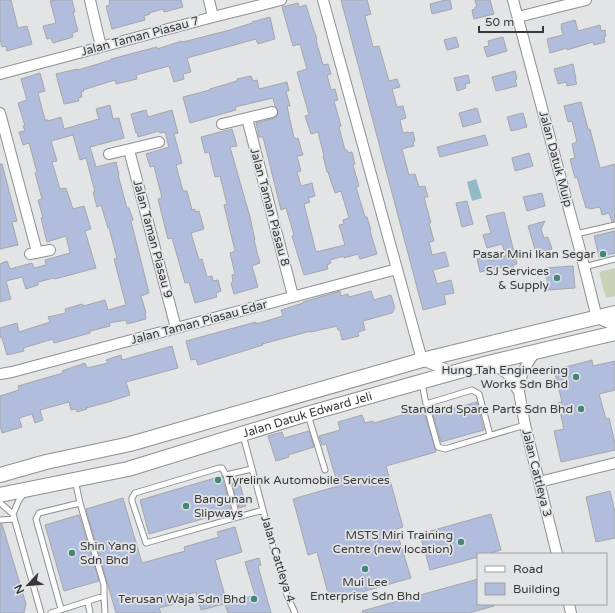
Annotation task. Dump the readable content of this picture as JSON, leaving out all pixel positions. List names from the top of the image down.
{
  "streets": {
    "street": [
      "Jalan Taman Piasau 7",
      "Jalan Datuk Muip",
      "Jalan Taman Piasau 8",
      "Jalan Taman Piasau 9",
      "Jalan Taman Piasau Edar",
      "Jalan Datuk Edward Jeli",
      "Jalan Cattleya 3"
    ],
    "lane": ["Jalan Cattleya 4"]
  },
  "crossings": [
    ["Jalan Datuk Muip", "Jalan Datuk Edward Jeli"],
    ["Jalan Taman Piasau 8", "Jalan Taman Piasau Edar"],
    ["Jalan Taman Piasau 9", "Jalan Taman Piasau Edar"],
    ["Jalan Datuk Edward Jeli", "Jalan Cattleya 3"],
    ["Jalan Datuk Edward Jeli", "Jalan Cattleya 4"]
  ],
  "places": [
    "Pasar Mini Ikan Segar",
    "SJ Services & Supply",
    "Hung Tah Engineering Works Sdn Bhd",
    "Standard Spare Parts Sdn Bhd",
    "Tyrelink Automobile Services",
    "Bangunan Slipways",
    "MSTS Miri Training Centre (new location)",
    "Shin Yang Sdn Bhd",
    "Mui Lee Enterprise Sdn Bhd",
    "Terusan Waja Sdn Bhd"
  ],
  "legend": ["Road", "Building"],
  "scale_bar": "50 m",
  "north": "bottom left"
}
